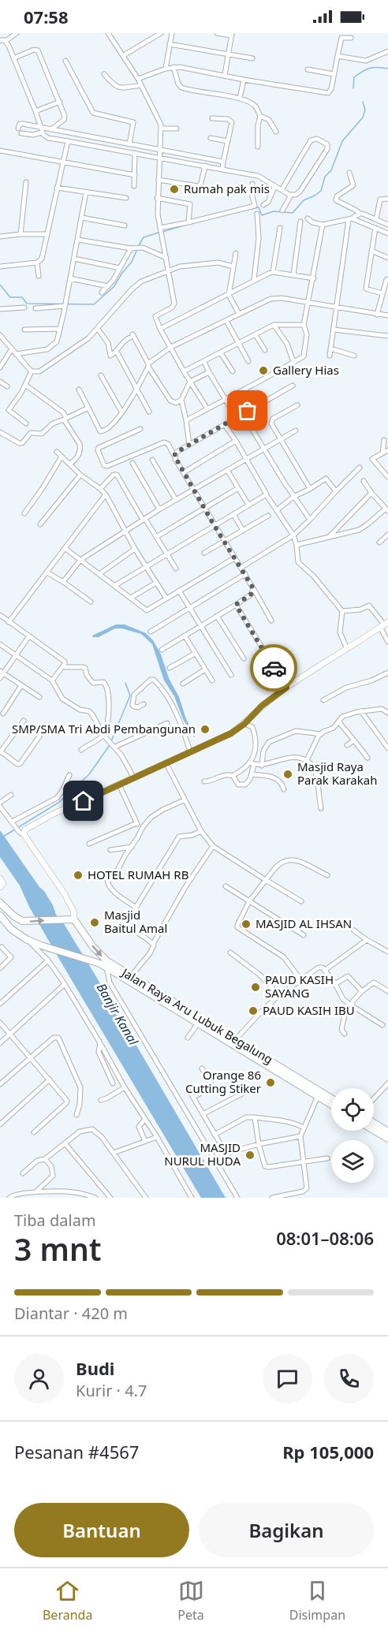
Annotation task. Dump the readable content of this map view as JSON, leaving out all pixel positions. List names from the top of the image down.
{
  "streets": {
    "main road": ["Jalan Raya Aru Lubuk Begalung"]
  },
  "water": ["Banjir Kanal"],
  "places": [
    "Rumah pak mis",
    "Gallery Hias",
    "SMP/SMA Tri Abdi Pembangunan",
    "Masjid Raya Parak Karakah",
    "HOTEL RUMAH RB",
    "Masjid Baitul Amal",
    "MASJID AL IHSAN",
    "PAUD KASIH SAYANG",
    "PAUD KASIH IBU",
    "Orange 86 Cutting Stiker",
    "MASJID NURUL HUDA"
  ],
  "page": {
    "status": "07:58",
    "heading": ["3 mnt", "Tiba dalam", "08:01–08:06"],
    "panel": [
      "Budi",
      "Kurir · 4.7",
      "Pesanan #4567",
      "Rp 105,000"
    ],
    "bar": "Diantar · 420 m",
    "buttons": ["Bantuan", "Bagikan"],
    "tabs": ["Beranda", "Peta", "Disimpan"]
  }
}
